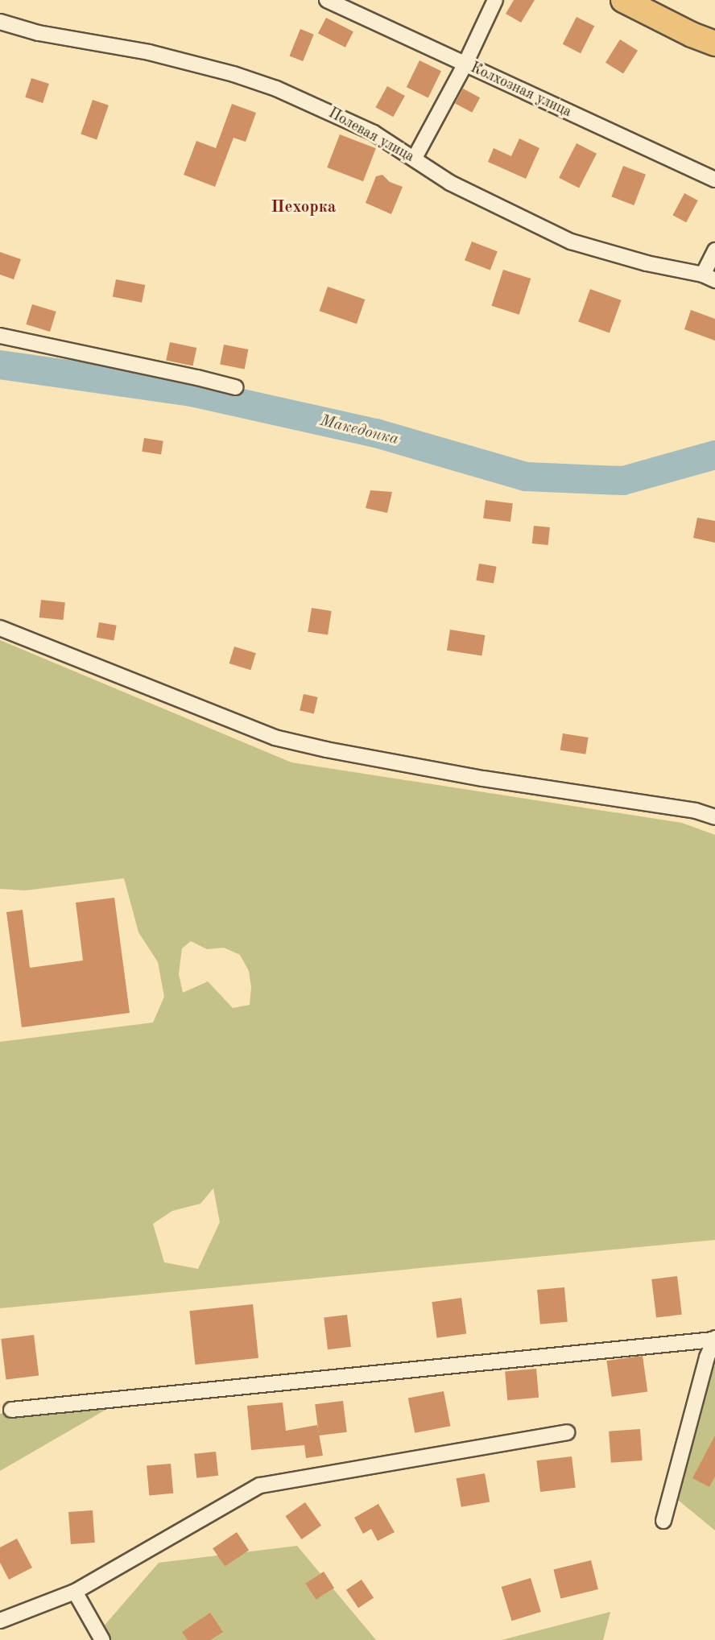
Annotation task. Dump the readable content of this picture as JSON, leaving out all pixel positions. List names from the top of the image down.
{
  "streets": {
    "street": ["Колхозная улица", "Полевая улица"]
  },
  "districts": ["Пехорка"],
  "water": ["Македонка"]
}
